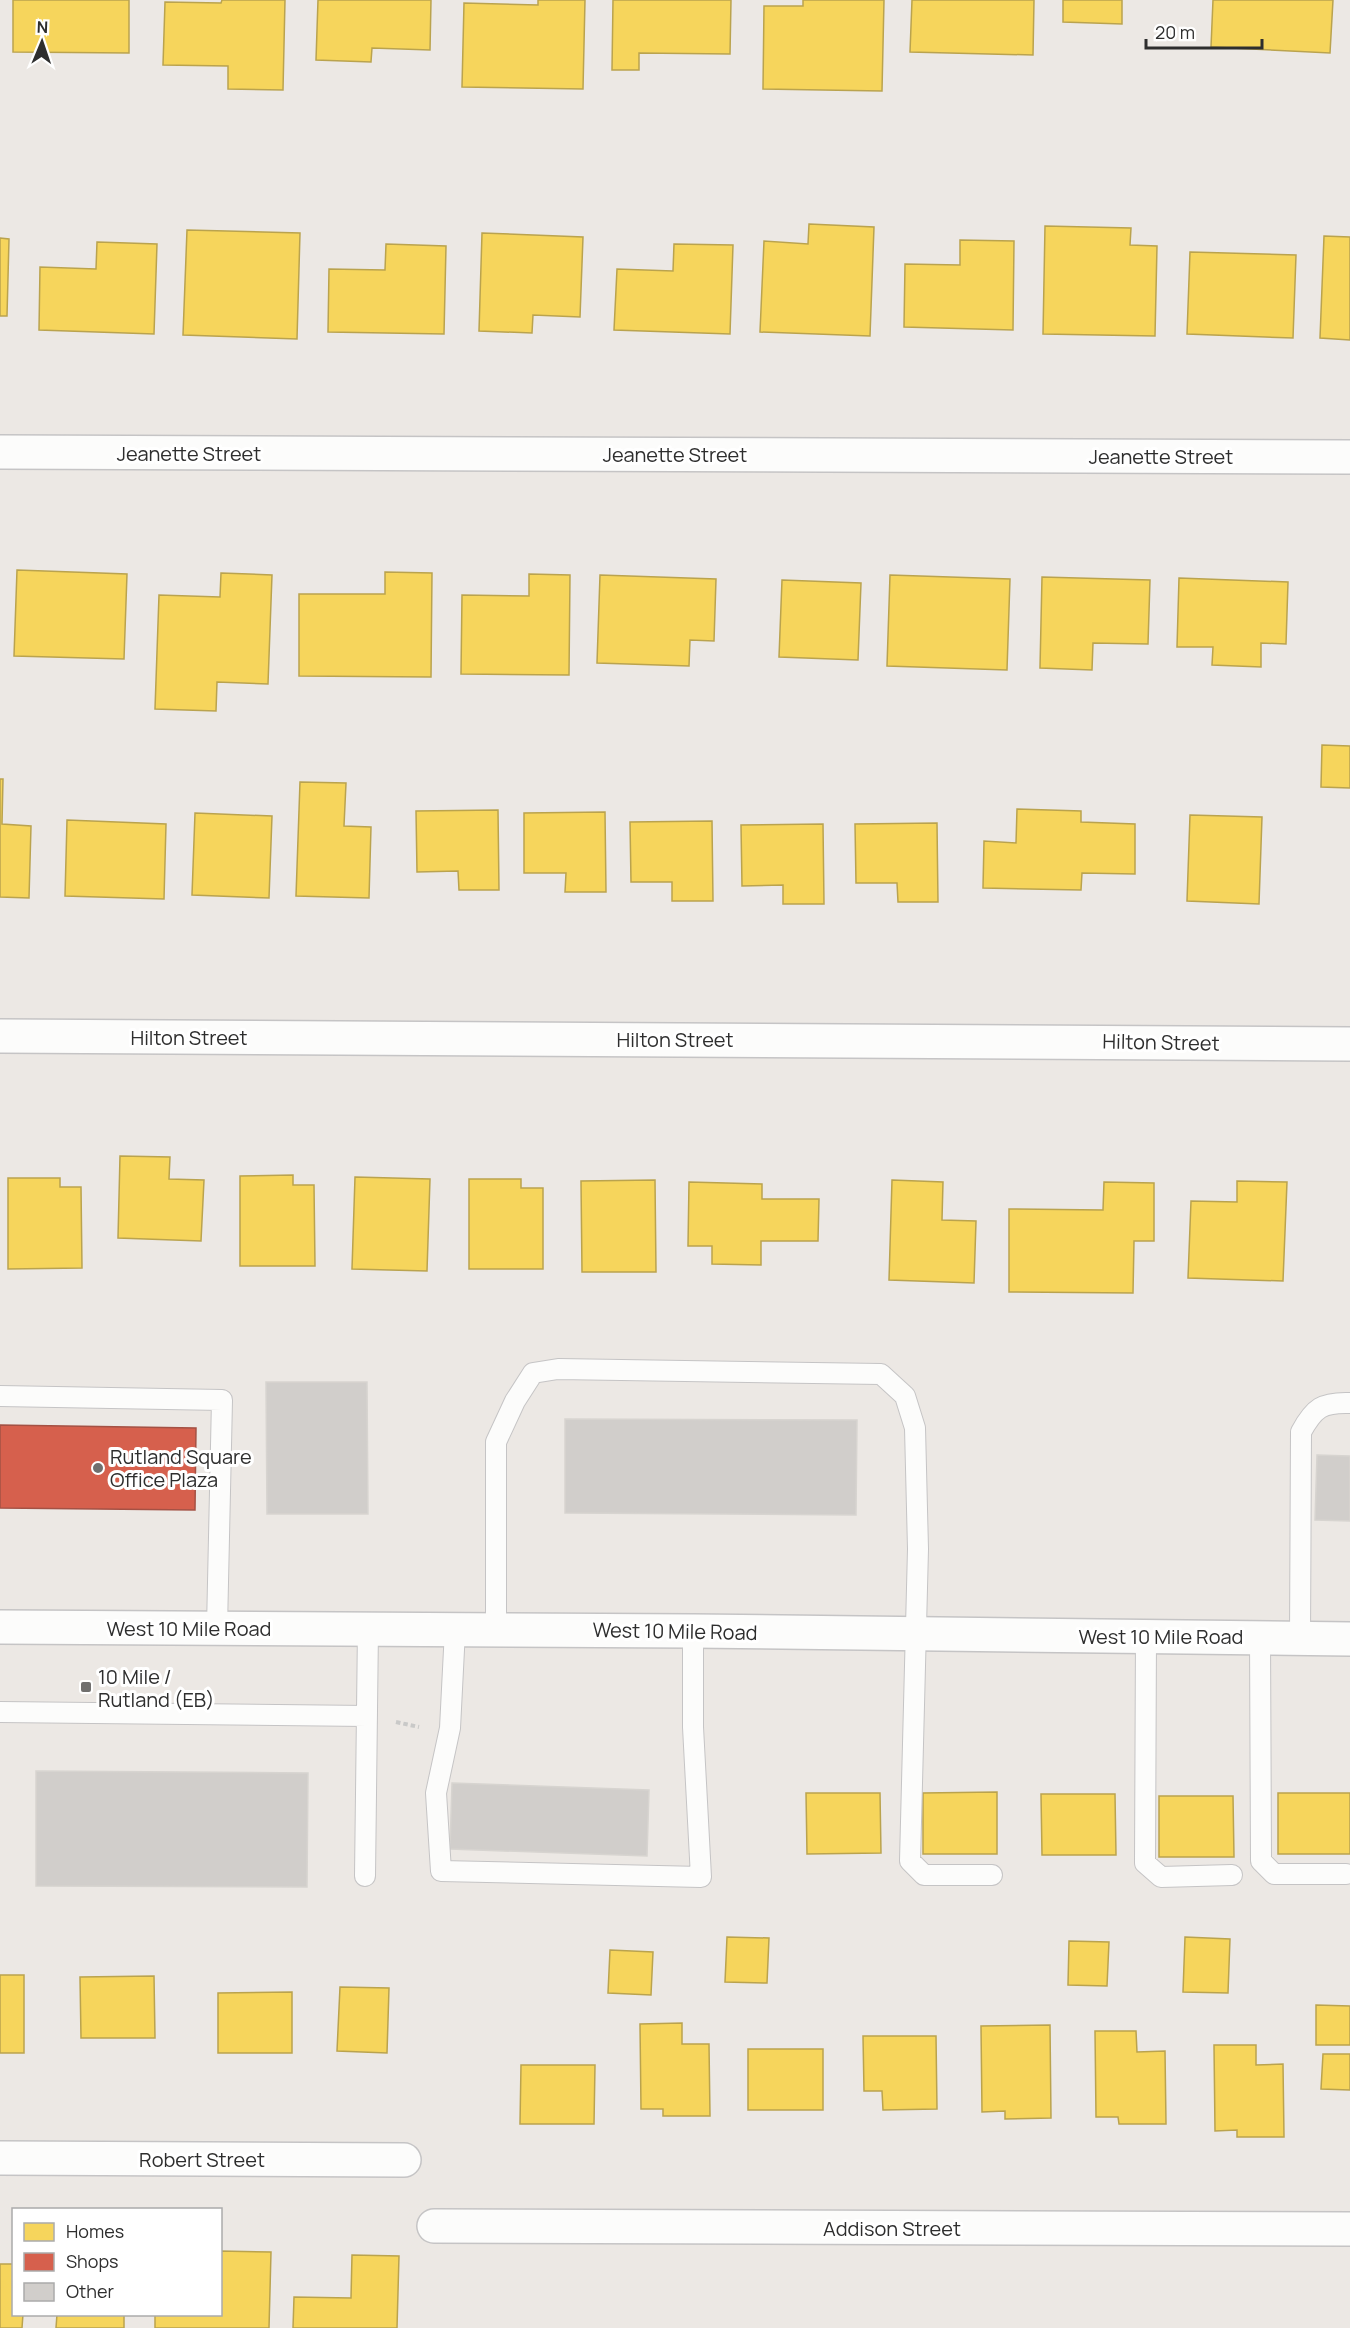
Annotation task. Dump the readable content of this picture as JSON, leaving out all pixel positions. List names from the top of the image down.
{
  "streets": {
    "street": [
      "Jeanette Street",
      "Hilton Street",
      "West 10 Mile Road",
      "Robert Street",
      "Addison Street"
    ]
  },
  "places": {
    "other": ["Rutland Square Office Plaza"],
    "transit": ["10 Mile / Rutland (EB)"]
  },
  "legend": ["Homes", "Shops", "Other"],
  "scale_bar": "20 m",
  "north": "top"
}
